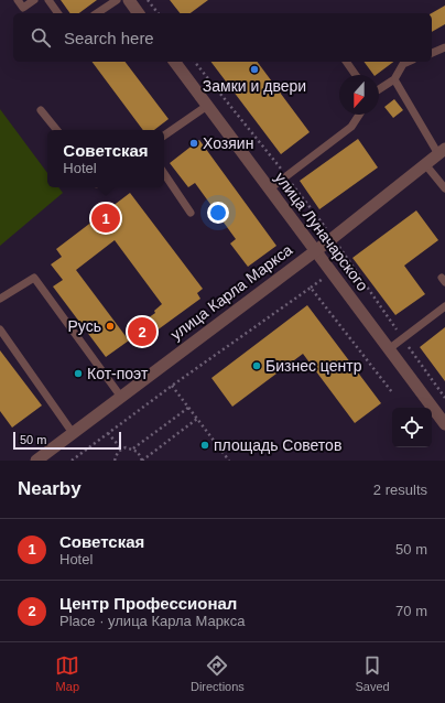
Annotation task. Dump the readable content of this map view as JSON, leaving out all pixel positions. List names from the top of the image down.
{
  "streets": {
    "street": ["улица Луначарского", "улица Карла Маркса"]
  },
  "crossings": [
    ["улица Луначарского", "улица Карла Маркса"]
  ],
  "places": [
    "Замки и двери",
    "Хозяин",
    "Русь",
    "Бизнес центр",
    "Кот-поэт",
    "площадь Советов"
  ],
  "scale_bar": "50 m",
  "north": "bottom",
  "page": {
    "search": "Search here",
    "popup": ["Советская", "Hotel"],
    "pins": ["1", "2"],
    "scale": "50 m",
    "heading": ["Nearby", "2 results"],
    "list": [
      {
        "mark": "1",
        "name": "Советская",
        "note": "Hotel",
        "value": "50 m"
      },
      {
        "mark": "2",
        "name": "Центр Профессионал",
        "note": "Place · улица Карла Маркса",
        "value": "70 m"
      }
    ],
    "nav": ["Map", "Directions", "Saved"]
  }
}
